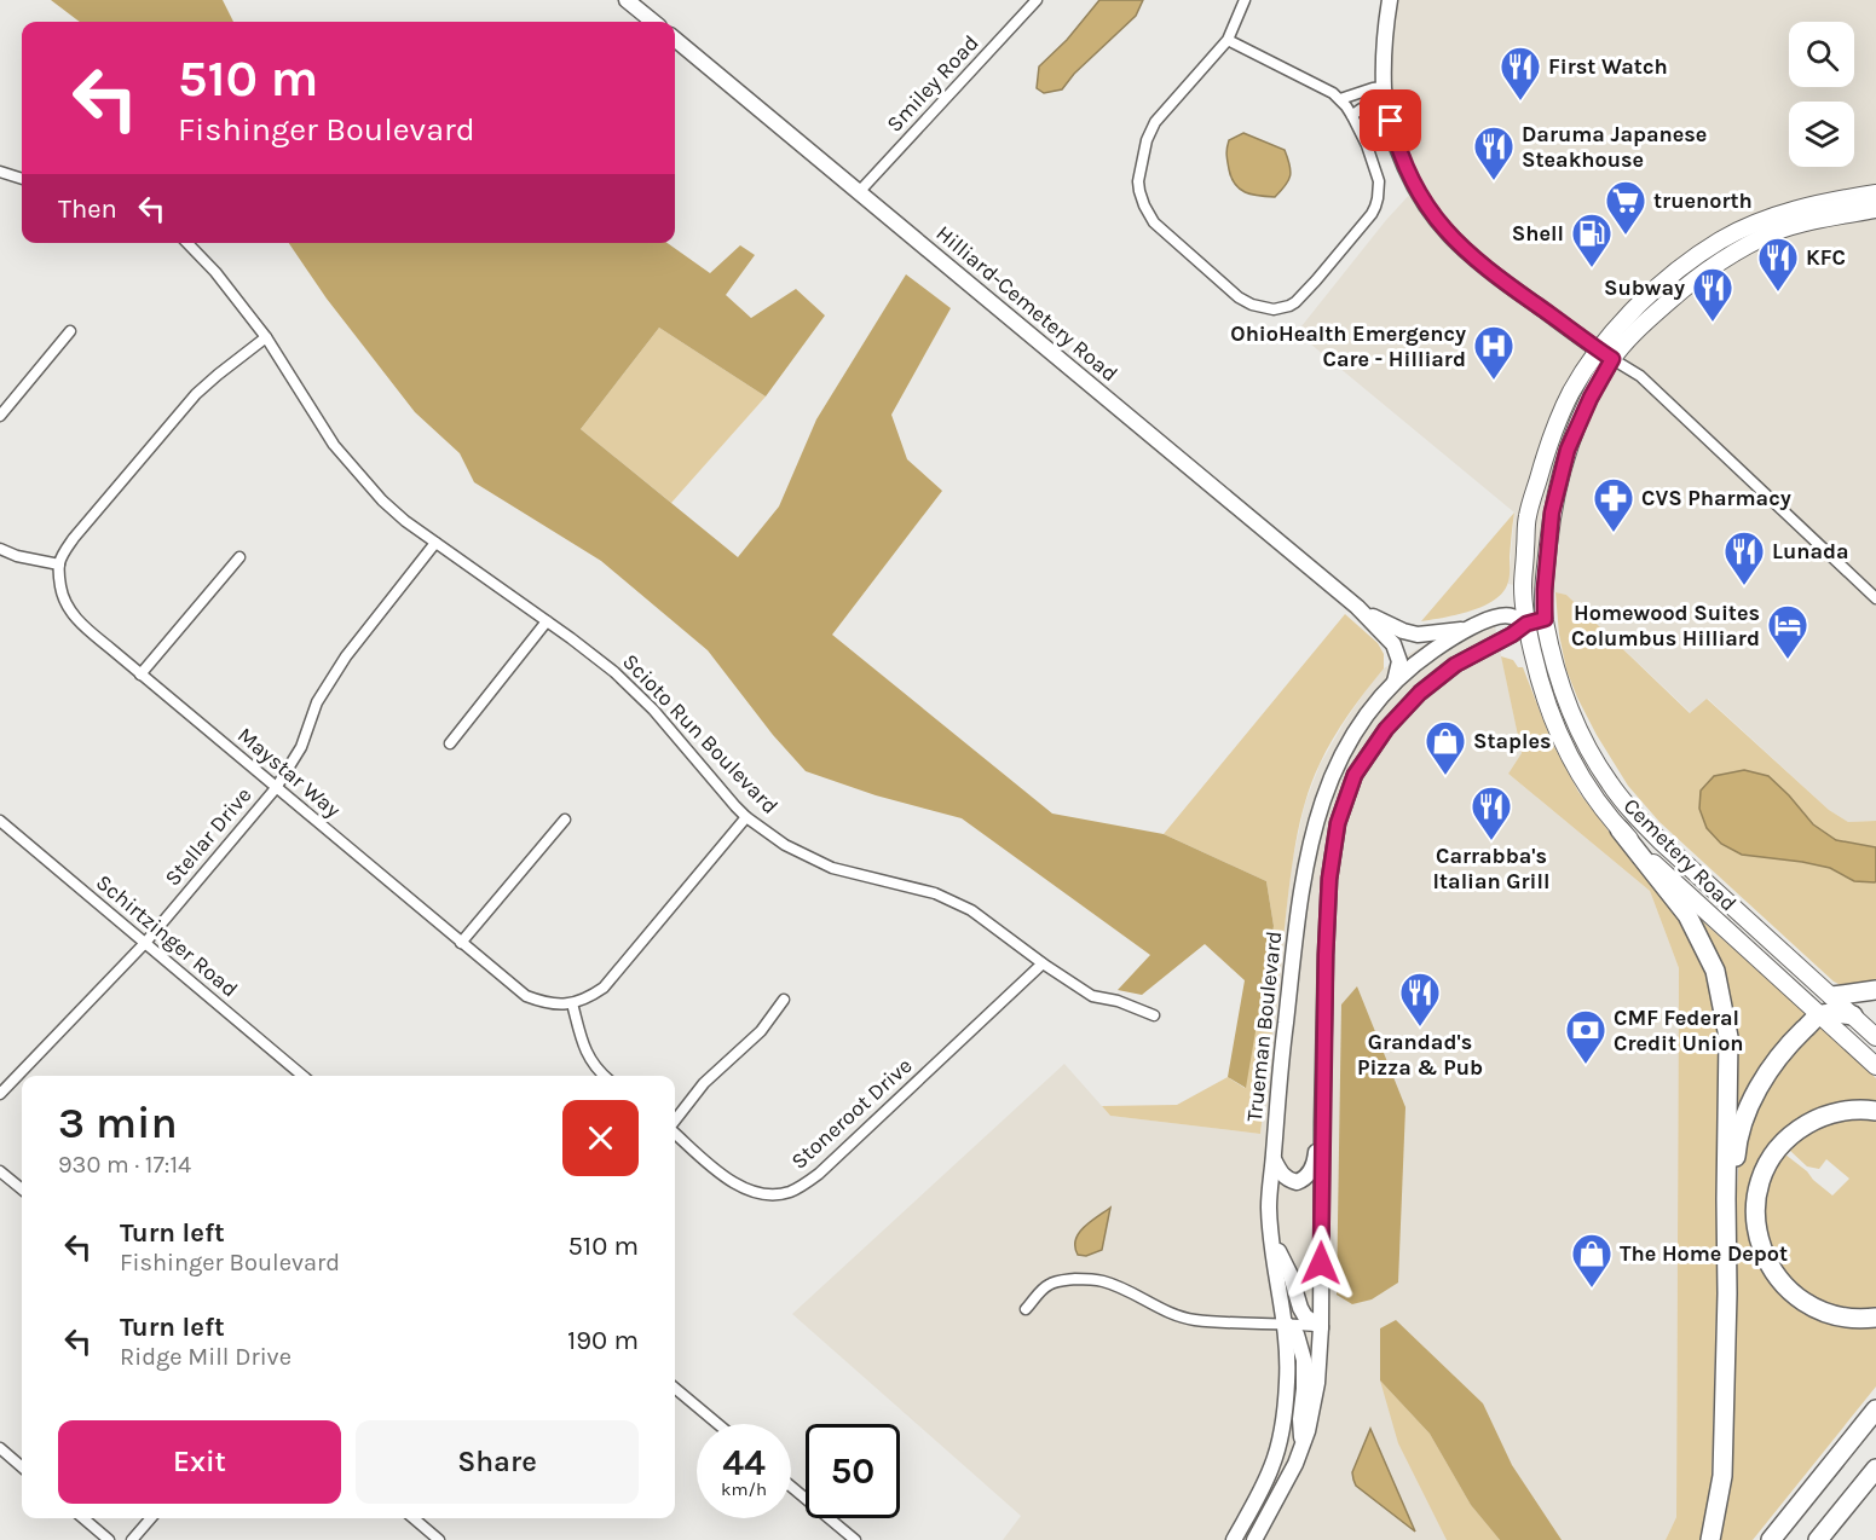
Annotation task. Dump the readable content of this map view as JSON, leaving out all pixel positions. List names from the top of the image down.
{
  "streets": {
    "main road": ["Hilliard-Cemetery Road", "Cemetery Road", "Trueman Boulevard"],
    "street": [
      "Smiley Road",
      "Scioto Run Boulevard",
      "Maystar Way",
      "Stellar Drive",
      "Schirtzinger Road",
      "Stoneroot Drive"
    ]
  },
  "crossings": [
    ["Smiley Road", "Hilliard-Cemetery Road"],
    ["Hilliard-Cemetery Road", "Trueman Boulevard"],
    ["Scioto Run Boulevard", "Stellar Drive"],
    ["Scioto Run Boulevard", "Stoneroot Drive"],
    ["Maystar Way", "Stellar Drive"],
    ["Stellar Drive", "Schirtzinger Road"],
    ["Cemetery Road", "Trueman Boulevard"]
  ],
  "places": {
    "restaurant": [
      "First Watch",
      "Daruma Japanese Steakhouse",
      "KFC",
      "Subway",
      "Lunada",
      "Carrabba's Italian Grill",
      "Grandad's Pizza & Pub"
    ],
    "supermarket": ["truenorth"],
    "fuel station": ["Shell"],
    "hospital": ["OhioHealth Emergency Care - Hilliard"],
    "pharmacy": ["CVS Pharmacy"],
    "hotel": ["Homewood Suites Columbus Hilliard"],
    "shop": ["Staples", "The Home Depot"],
    "bank": ["CMF Federal Credit Union"]
  },
  "page": {
    "turn": ["510 m", "Fishinger Boulevard"],
    "then": "Then",
    "heading": ["3 min", "930 m · 17:14"],
    "list": [
      {
        "name": "Turn left",
        "note": "Fishinger Boulevard",
        "value": "510 m"
      },
      {
        "name": "Turn left",
        "note": "Ridge Mill Drive",
        "value": "190 m"
      }
    ],
    "buttons": ["Exit", "Share"],
    "speed": "44 km/h",
    "limit": "50"
  }
}
